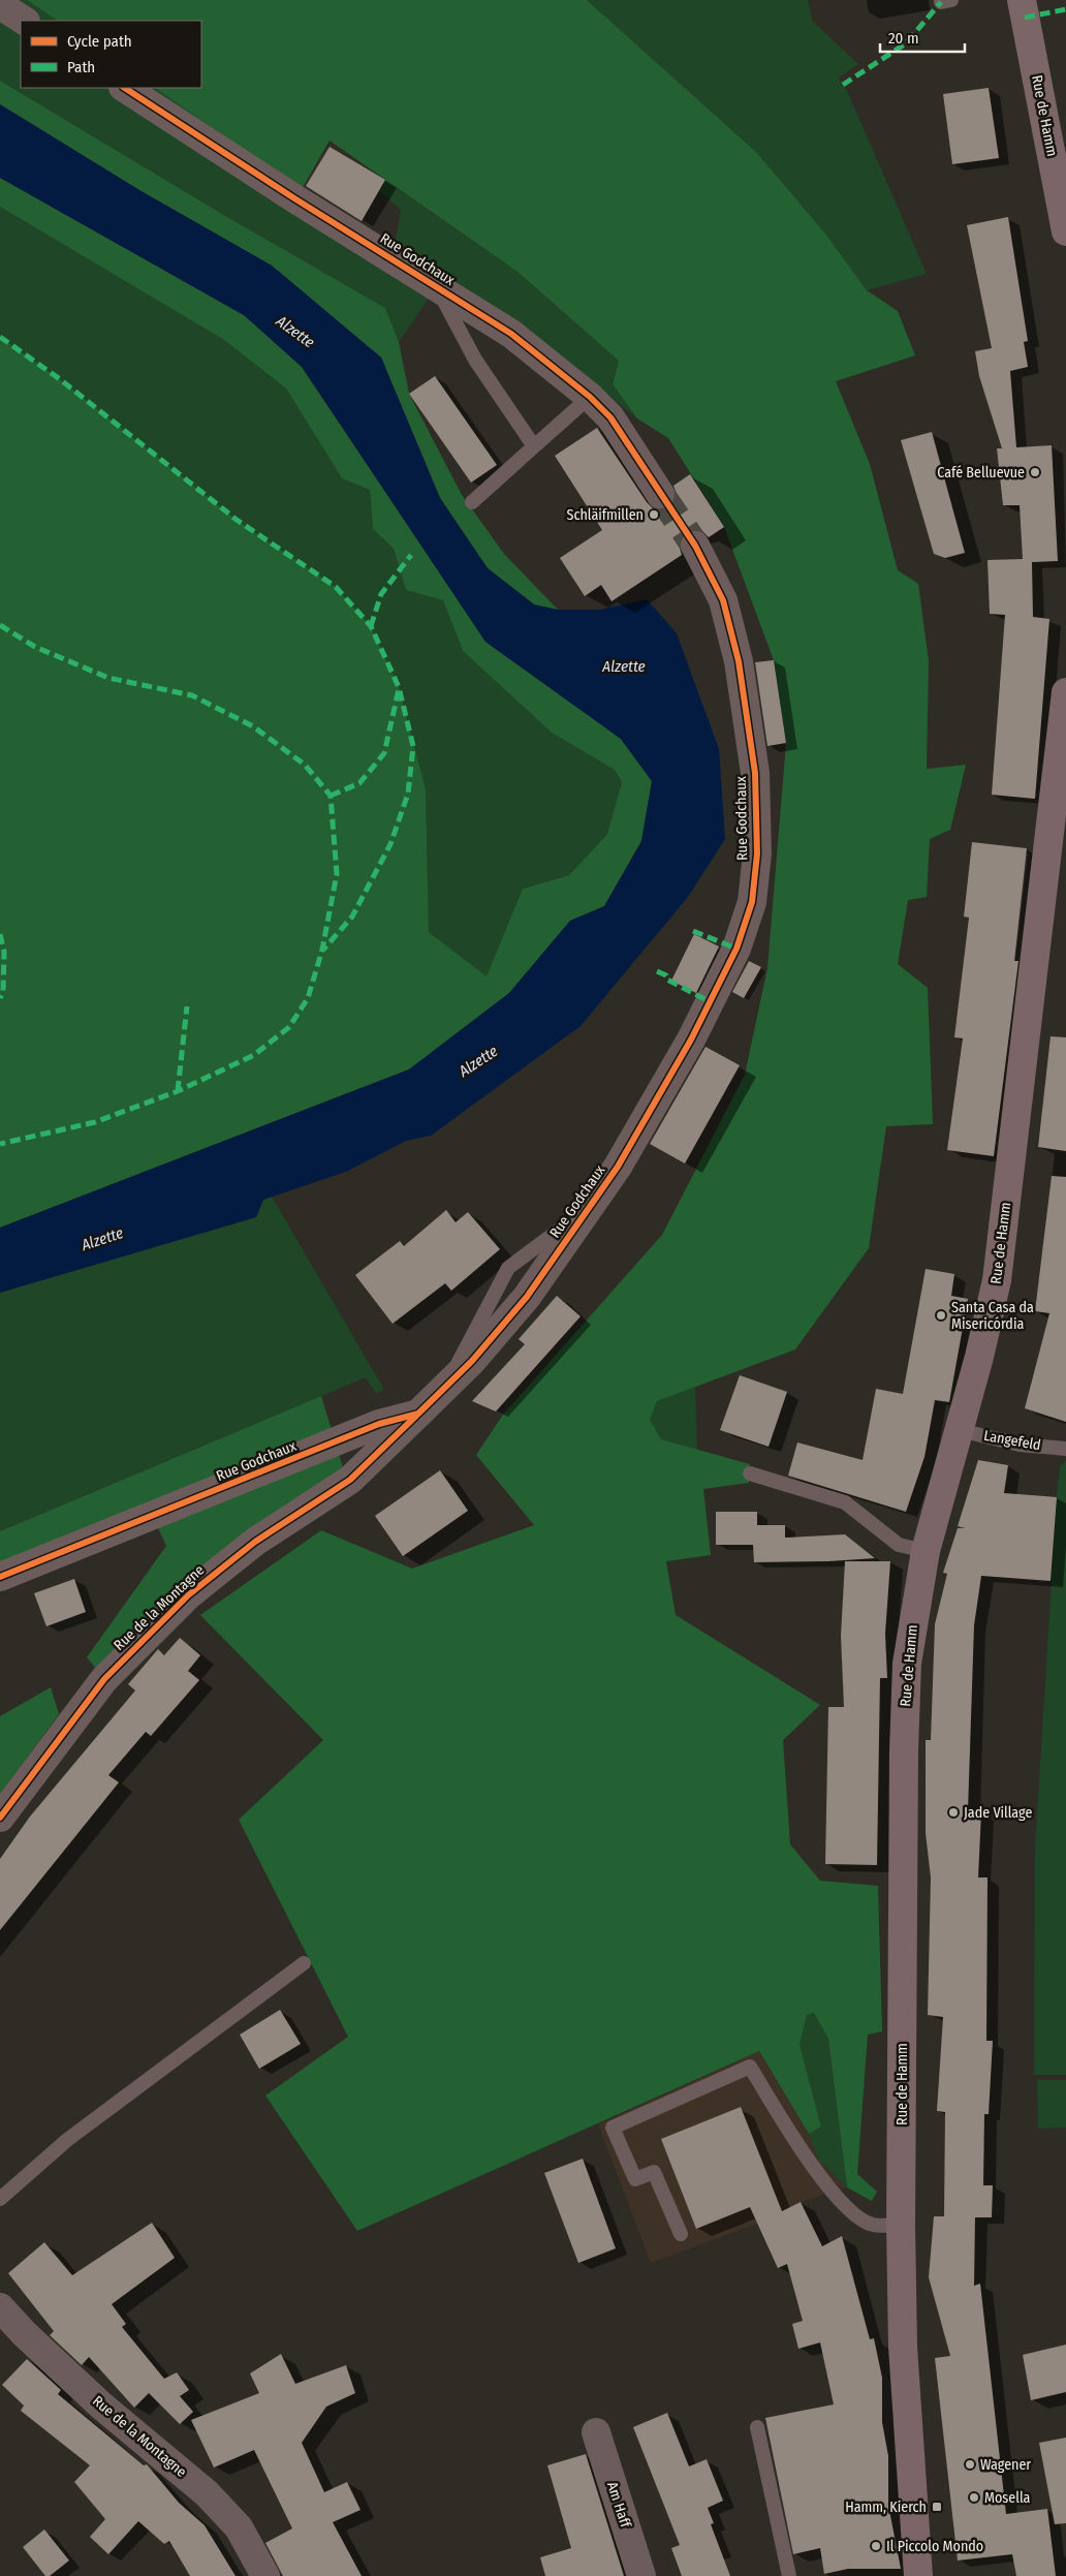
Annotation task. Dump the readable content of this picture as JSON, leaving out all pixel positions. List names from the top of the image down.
{
  "streets": {
    "main road": ["Rue de Hamm"],
    "street": ["Rue Godchaux", "Rue de la Montagne", "Am Haff"],
    "lane": ["Langefeld"]
  },
  "crossings": [
    ["Rue de Hamm", "Langefeld"],
    ["Rue Godchaux", "Rue de la Montagne"]
  ],
  "water": ["Alzette"],
  "places": {
    "other": [
      "Café Belluevue",
      "Schläifmillen",
      "Santa Casa da Misericórdia",
      "Jade Village",
      "Wagener",
      "Mosella",
      "Il Piccolo Mondo"
    ],
    "transit": ["Hamm, Kierch"]
  },
  "legend": ["Cycle path", "Path"],
  "scale_bar": "20 m"
}
